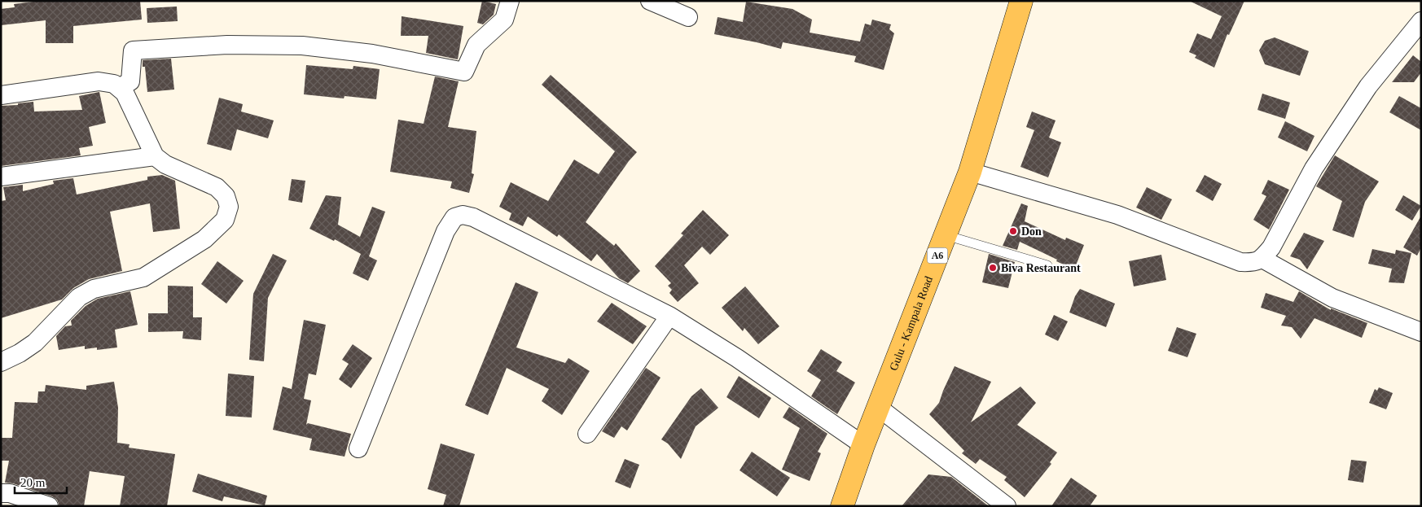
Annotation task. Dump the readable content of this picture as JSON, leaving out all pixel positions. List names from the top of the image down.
{
  "streets": {
    "main road": ["A6", "Gulu - Kampala Road"]
  },
  "places": ["Don", "Biva Restaurant"],
  "scale_bar": "20 m"
}
